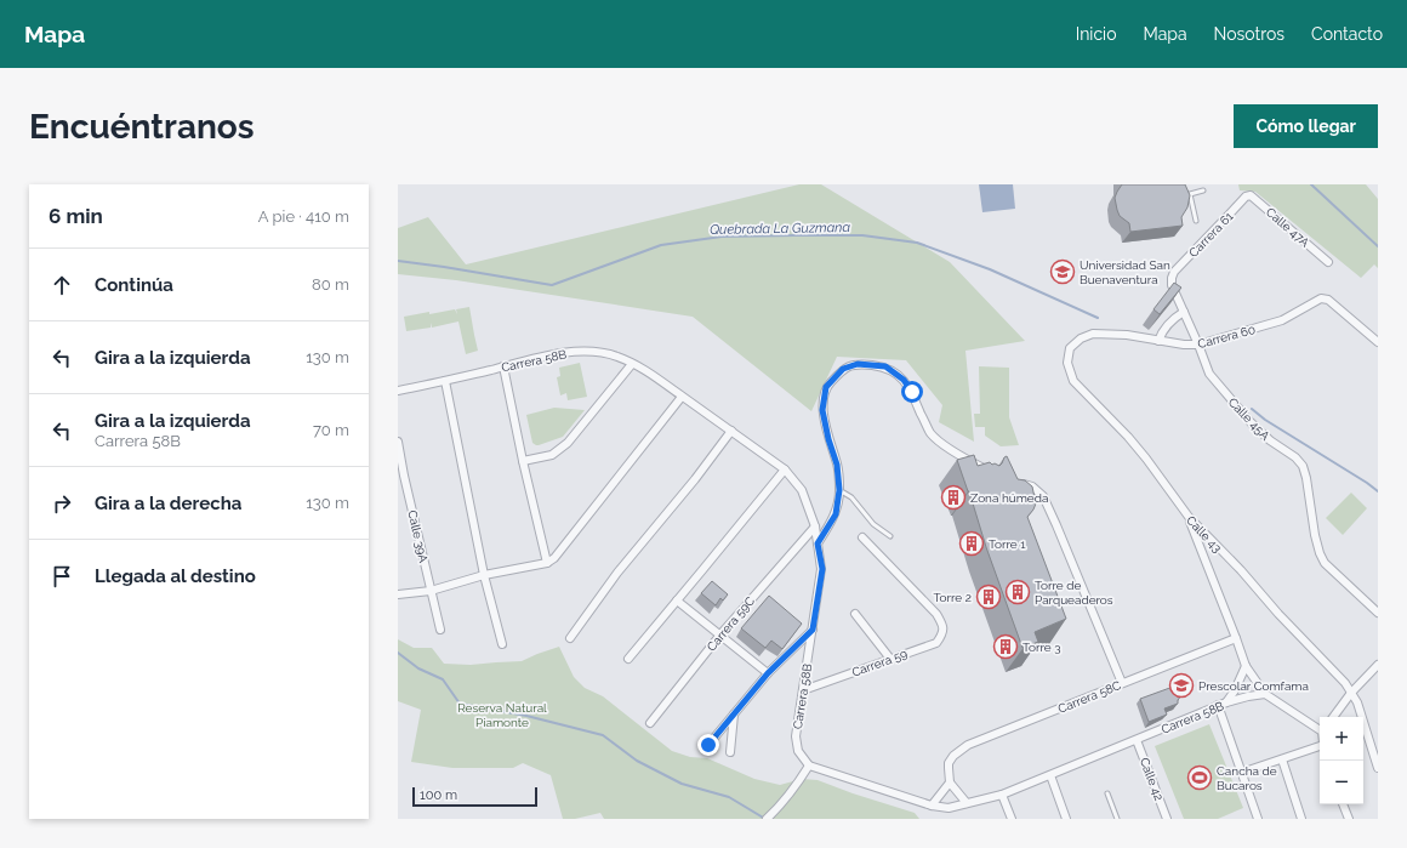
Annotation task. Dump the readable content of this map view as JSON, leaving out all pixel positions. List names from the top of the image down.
{
  "streets": {
    "street": [
      "Calle 47A",
      "Carrera 61",
      "Carrera 60",
      "Carrera 58B",
      "Calle 45A",
      "Calle 43",
      "Calle 39A",
      "Carrera 59C",
      "Carrera 59",
      "Carrera 58C",
      "Calle 42"
    ]
  },
  "crossings": [
    ["Calle 47A", "Carrera 61"],
    ["Carrera 61", "Calle 45A"],
    ["Carrera 60", "Calle 45A"],
    ["Carrera 60", "Calle 43"],
    ["Carrera 58B", "Carrera 59C"],
    ["Carrera 58B", "Carrera 59"],
    ["Carrera 58B", "Calle 42"]
  ],
  "water": ["Quebrada La Guzmana"],
  "parks": ["Reserva Natural Piamonte"],
  "places": {
    "school or university": ["Universidad San Buenaventura", "Prescolar Comfama"],
    "building": [
      "Zona húmeda",
      "Torre 1",
      "Torre de Parqueaderos",
      "Torre 2",
      "Torre 3"
    ],
    "sports": ["Cancha de Bucaros"]
  },
  "scale_bar": "100 m",
  "page": {
    "header": "Mapa",
    "nav": [
      "Inicio",
      "Mapa",
      "Nosotros",
      "Contacto"
    ],
    "buttons": "Cómo llegar",
    "title": "Encuéntranos",
    "heading": ["6 min", "A pie · 410 m"],
    "list": [
      ["Continúa", "80 m"],
      ["Gira a la izquierda", "130 m"],
      ["Gira a la izquierda", "Carrera 58B", "70 m"],
      ["Gira a la derecha", "130 m"],
      "Llegada al destino"
    ],
    "map_buttons": ["+", "−"],
    "scale": "100 m"
  }
}
